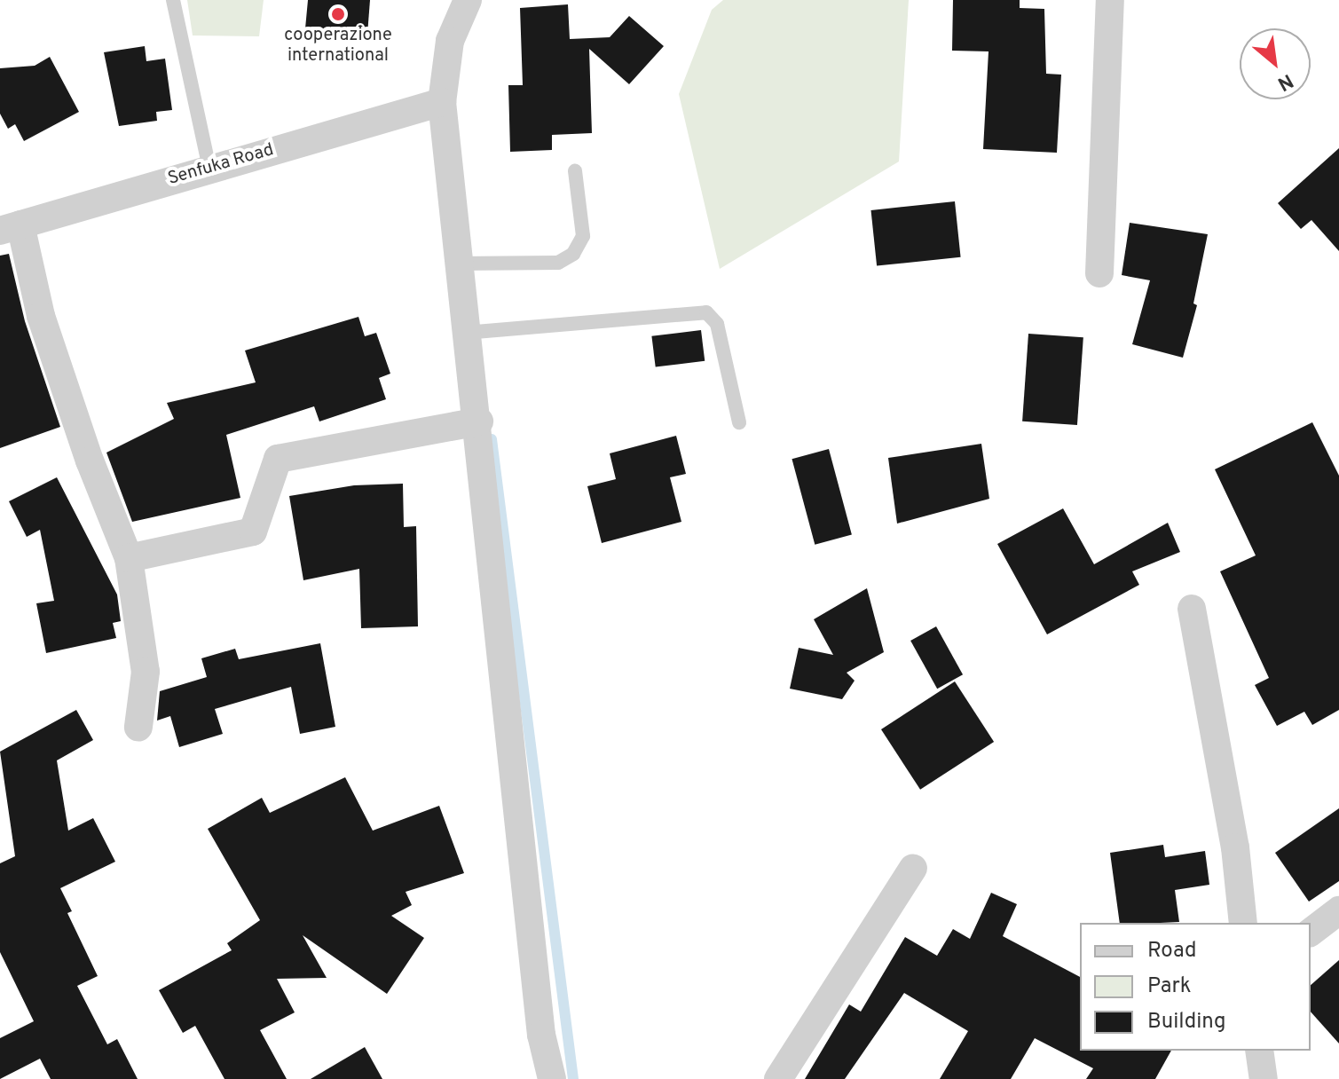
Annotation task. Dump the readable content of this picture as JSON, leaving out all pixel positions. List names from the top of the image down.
{
  "streets": {
    "street": ["Senfuka Road"]
  },
  "places": ["cooperazione international"],
  "legend": ["Road", "Park", "Building"],
  "north": "bottom right"
}
